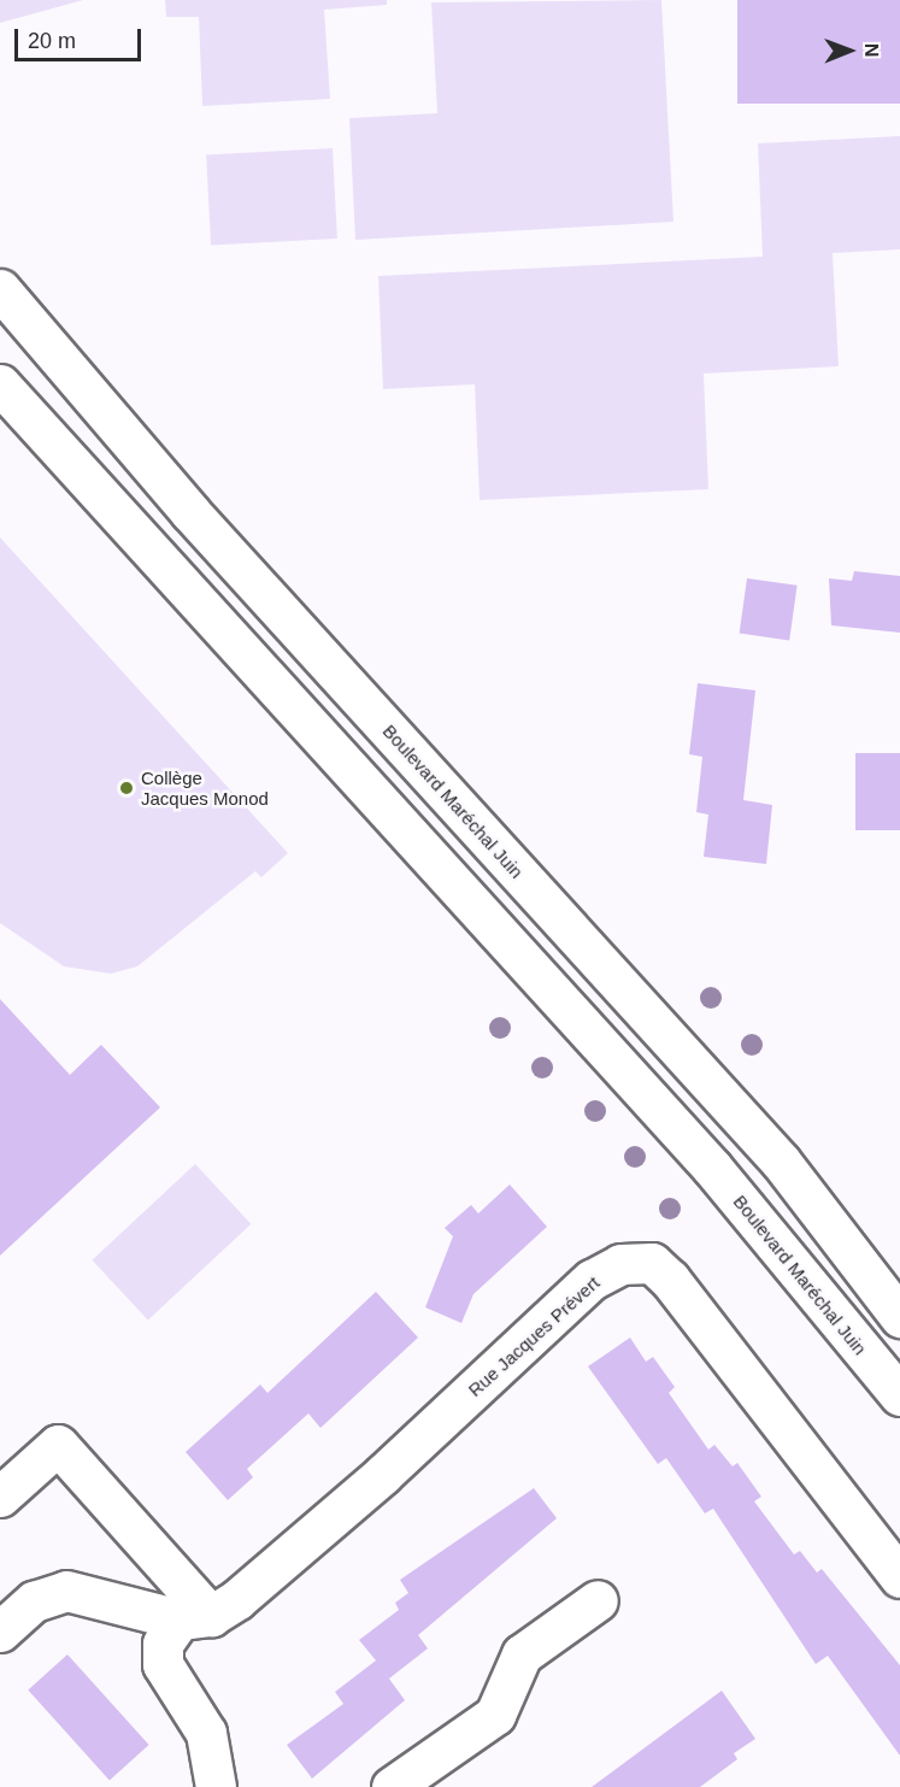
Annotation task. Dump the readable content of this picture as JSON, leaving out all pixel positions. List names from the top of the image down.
{
  "streets": {
    "main road": ["Boulevard Maréchal Juin", "Rue Jacques Prévert"]
  },
  "places": ["Collège Jacques Monod"],
  "scale_bar": "20 m",
  "north": "right"
}
